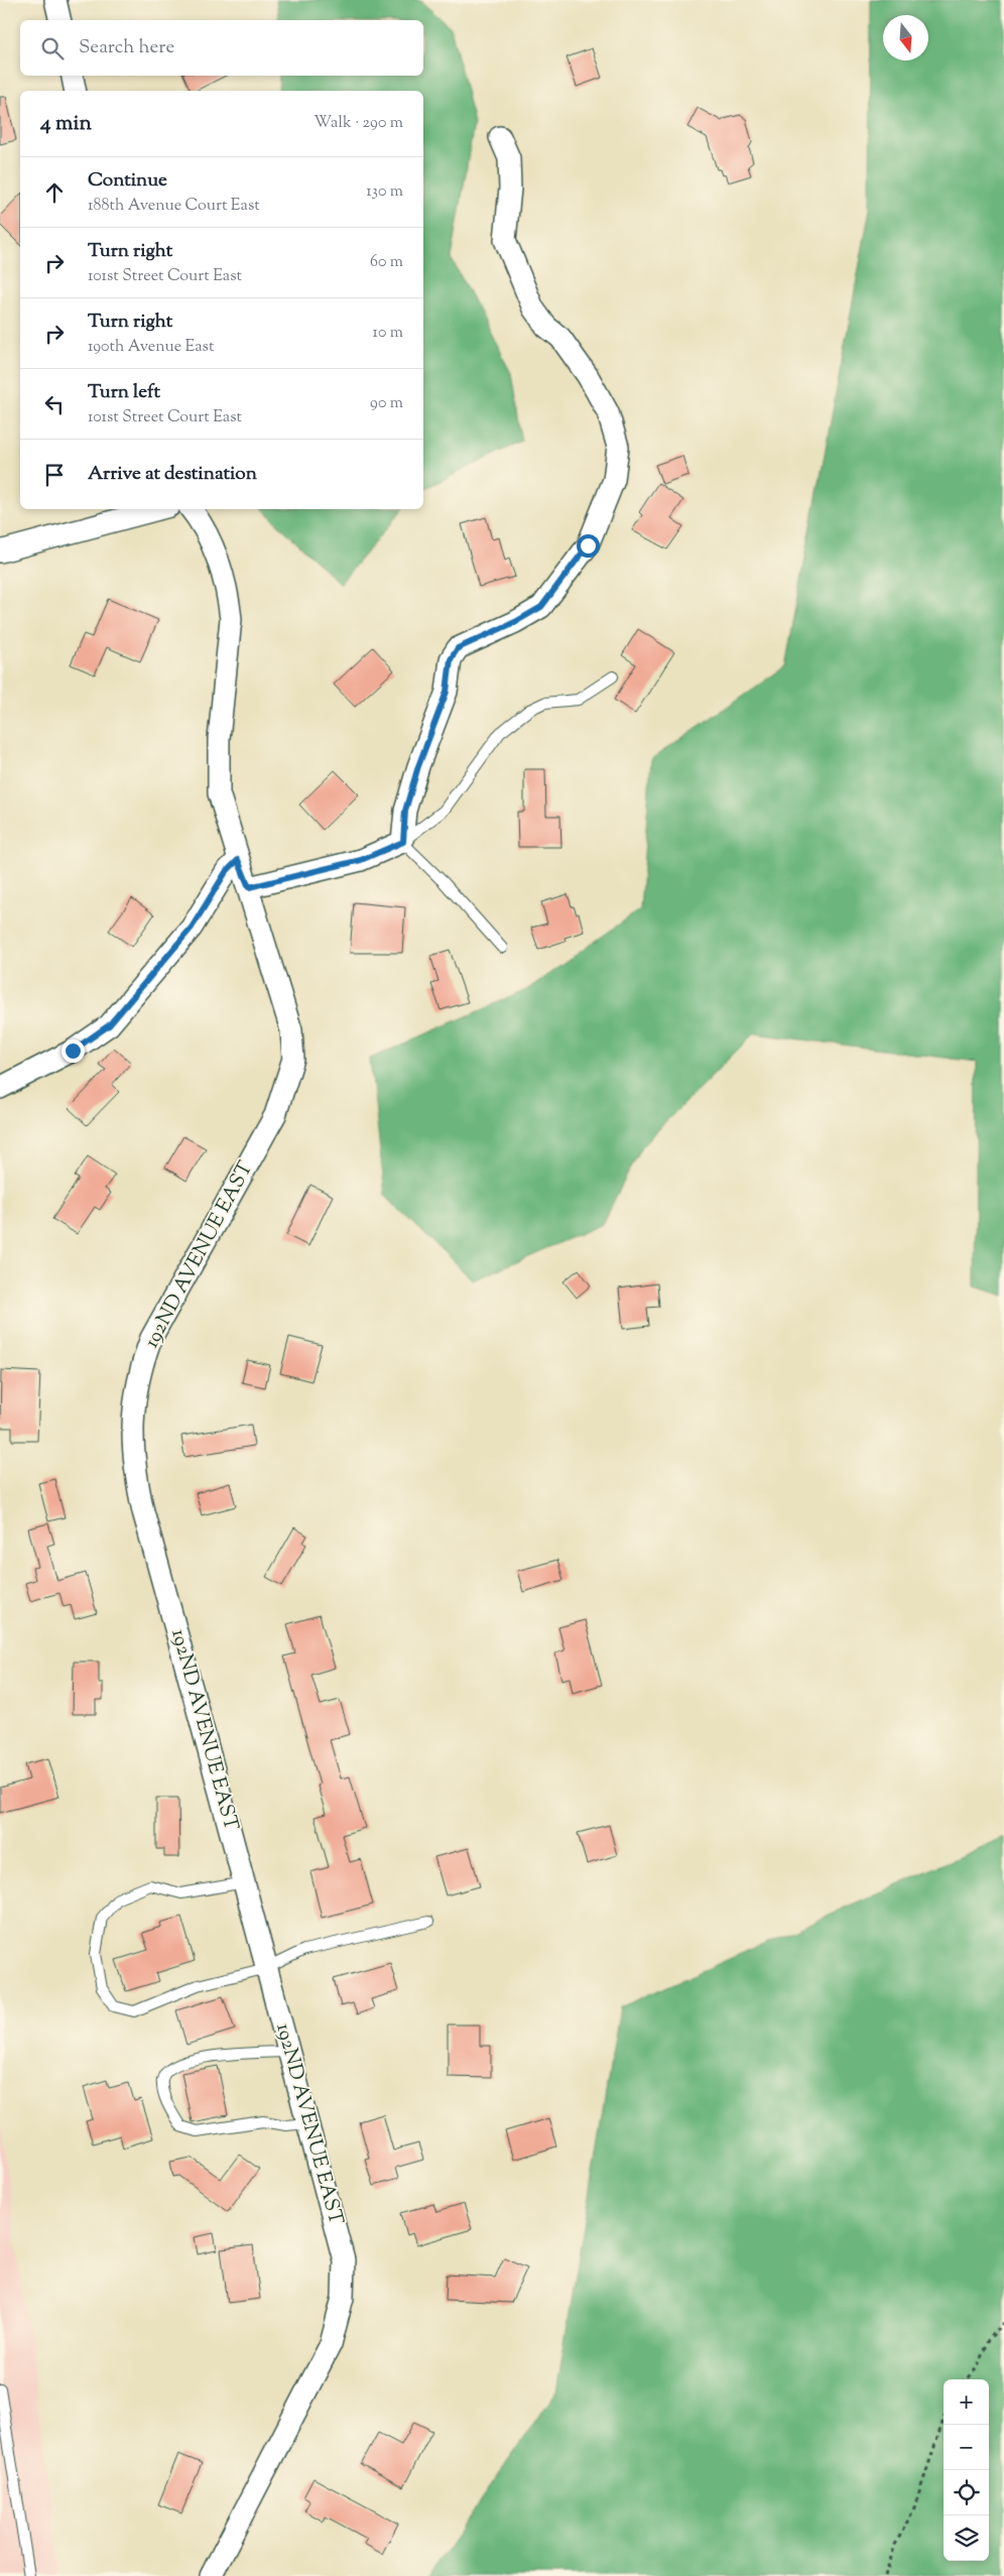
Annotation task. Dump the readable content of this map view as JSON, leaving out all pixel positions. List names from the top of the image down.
{
  "streets": {
    "street": ["192ND AVENUE EAST"]
  },
  "north": "bottom",
  "page": {
    "search": "Search here",
    "heading": ["4 min", "Walk · 290 m"],
    "list": [
      ["Continue", "188th Avenue Court East", "130 m"],
      ["Turn right", "101st Street Court East", "60 m"],
      ["Turn right", "190th Avenue East", "10 m"],
      ["Turn left", "101st Street Court East", "90 m"],
      "Arrive at destination"
    ],
    "map_buttons": ["+", "−"]
  }
}
